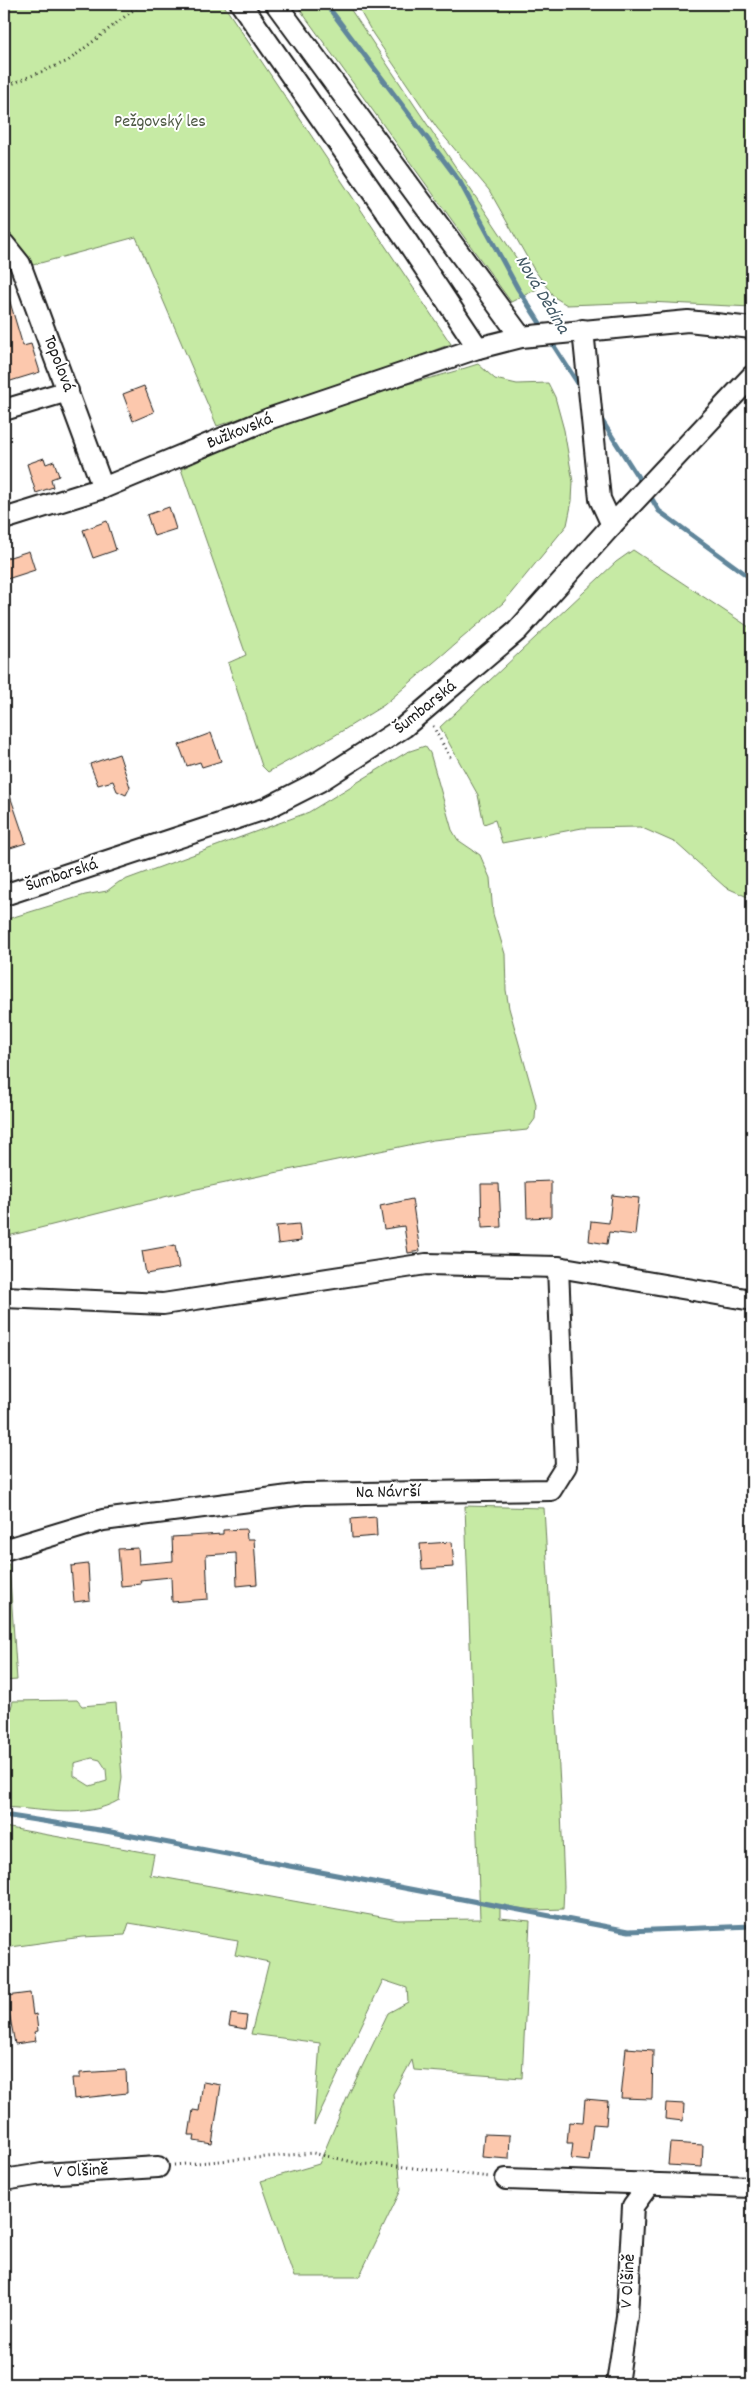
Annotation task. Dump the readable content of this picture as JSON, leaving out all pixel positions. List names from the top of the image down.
{
  "streets": {
    "street": [
      "Topolová",
      "Bužkovská",
      "Šumbarská",
      "Na Návrší",
      "V Olšině"
    ]
  },
  "crossings": [
    ["Topolová", "Bužkovská"]
  ],
  "water": ["Nová Dědina"],
  "parks": ["Pežgovský les"]
}
